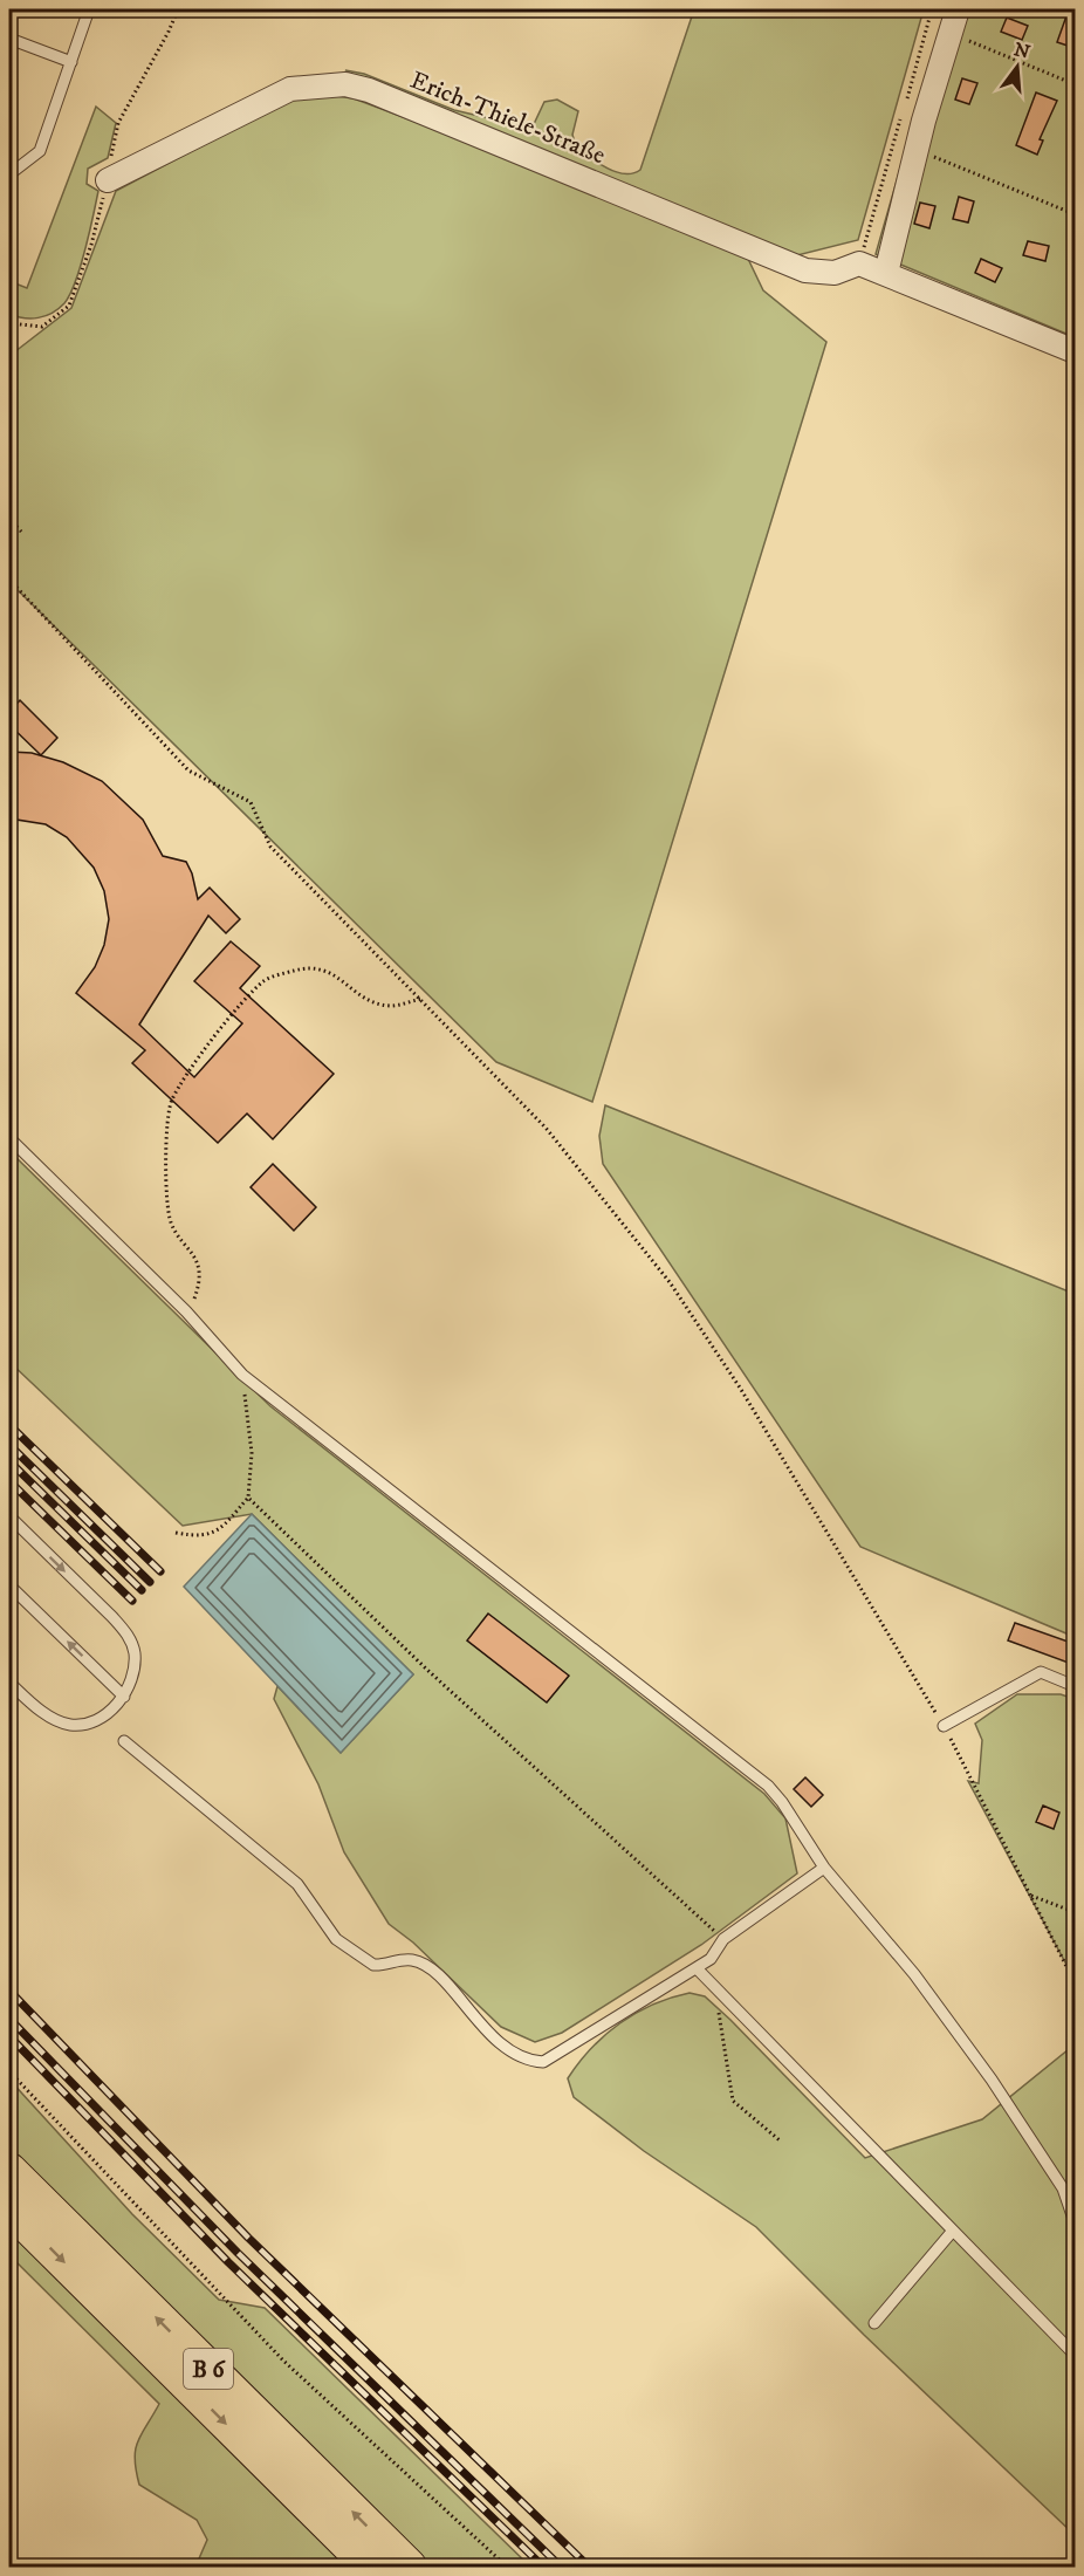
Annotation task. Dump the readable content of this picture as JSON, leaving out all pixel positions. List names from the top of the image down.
{
  "streets": {
    "main road": ["B 6"],
    "street": ["Erich-Thiele-Straße"]
  },
  "north": "top"
}
